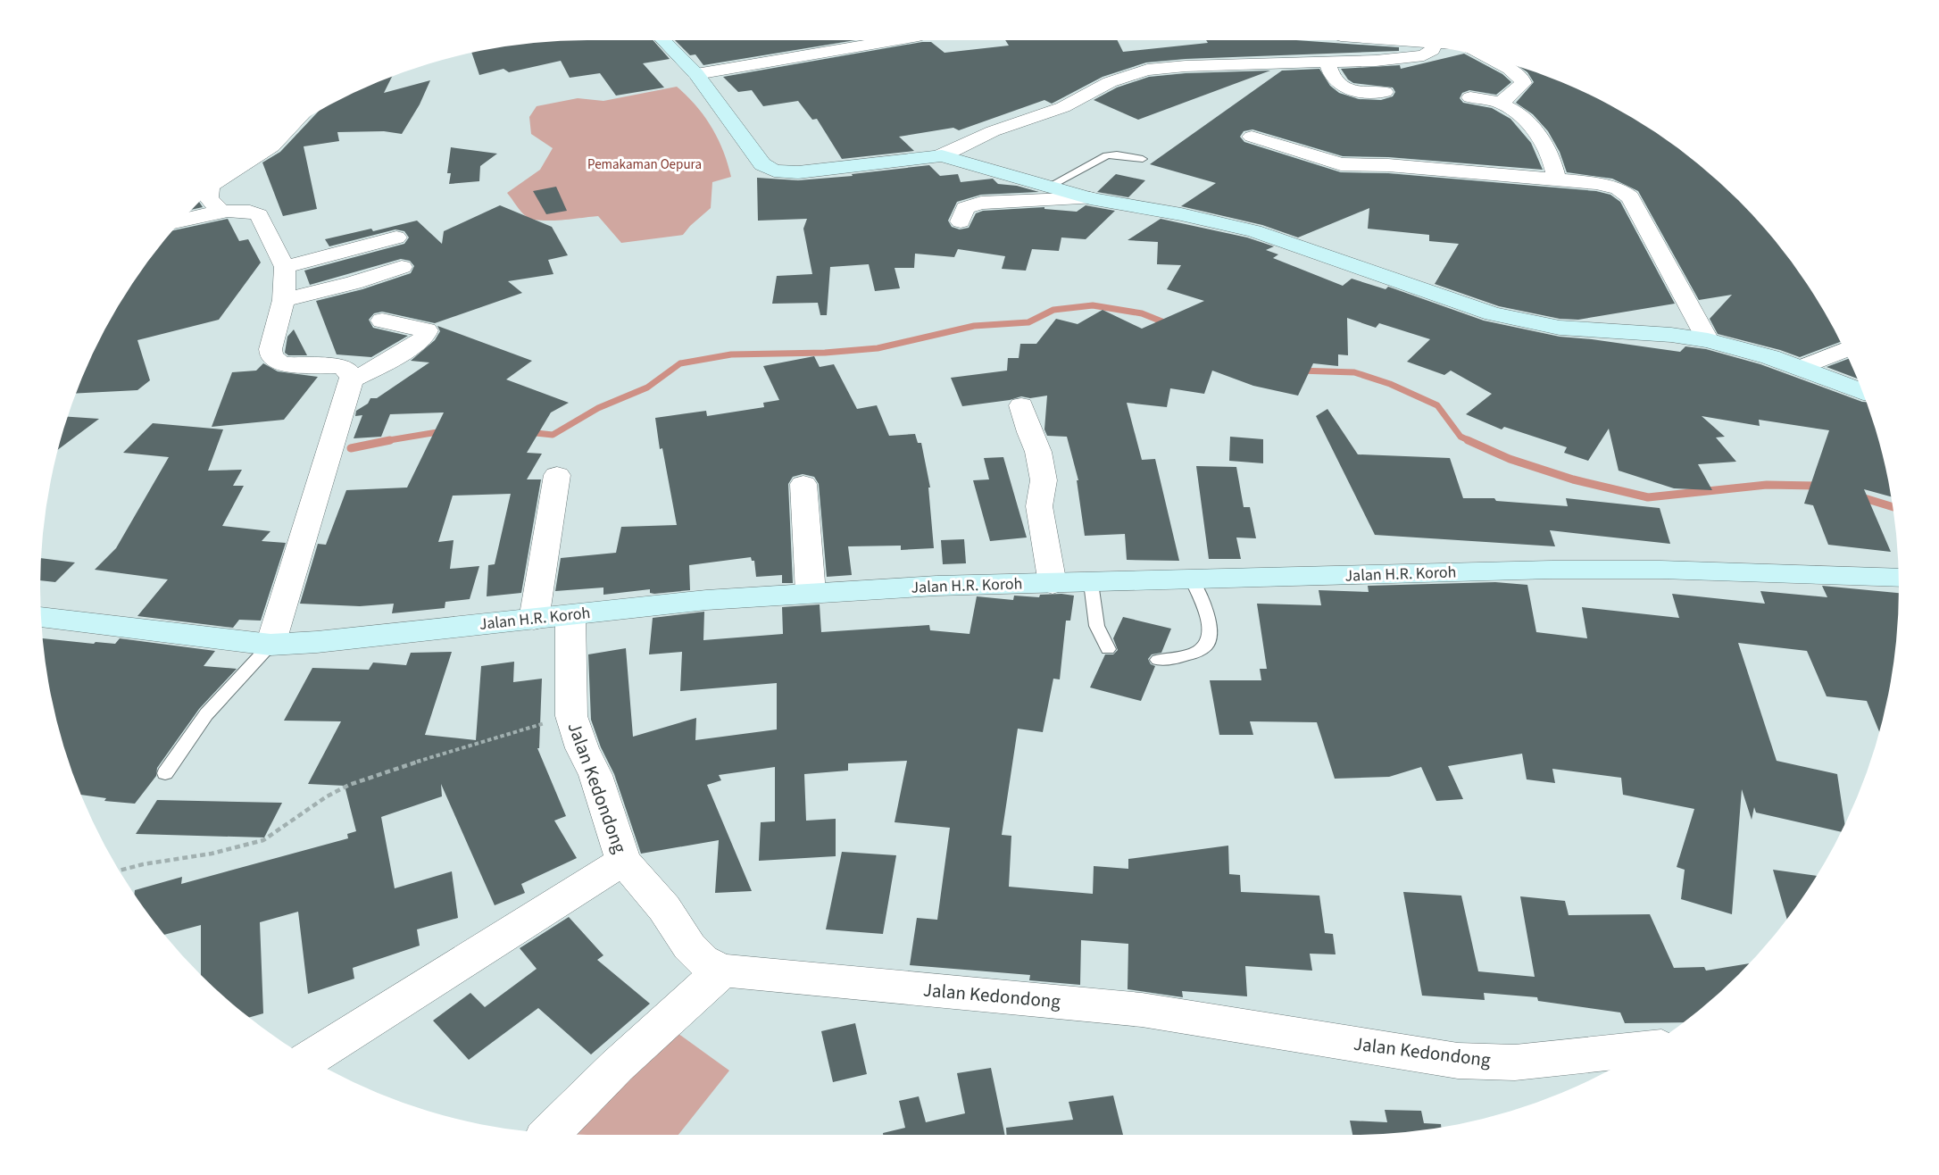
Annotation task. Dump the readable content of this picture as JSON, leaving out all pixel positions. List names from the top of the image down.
{
  "streets": {
    "street": ["Jalan H.R. Koroh", "Jalan Kedondong"]
  },
  "crossings": [
    ["Jalan H.R. Koroh", "Jalan Kedondong"]
  ],
  "parks": ["Pemakaman Oepura"]
}
